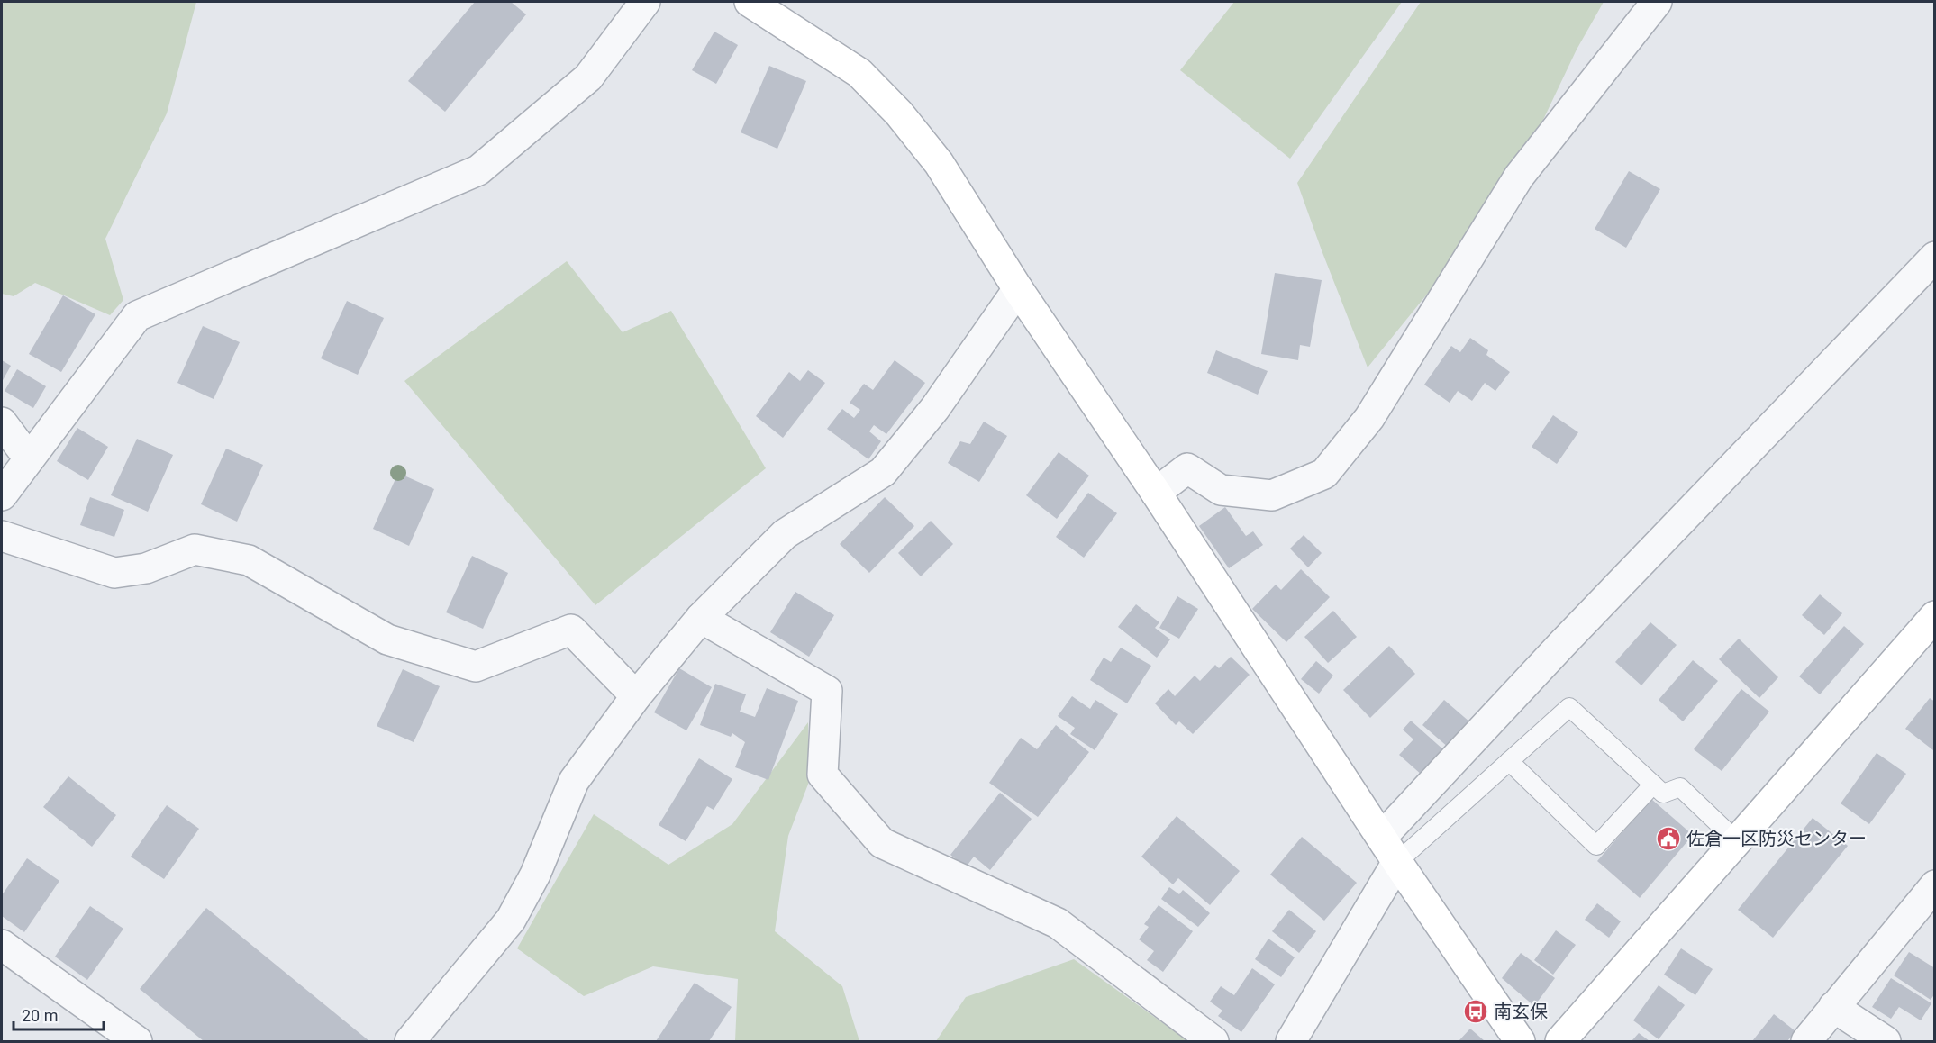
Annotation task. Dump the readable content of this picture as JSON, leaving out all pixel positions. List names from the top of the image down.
{
  "places": {
    "public building": ["佐倉一区防災センター"],
    "bus stop": ["南玄保"]
  },
  "scale_bar": "20 m"
}
